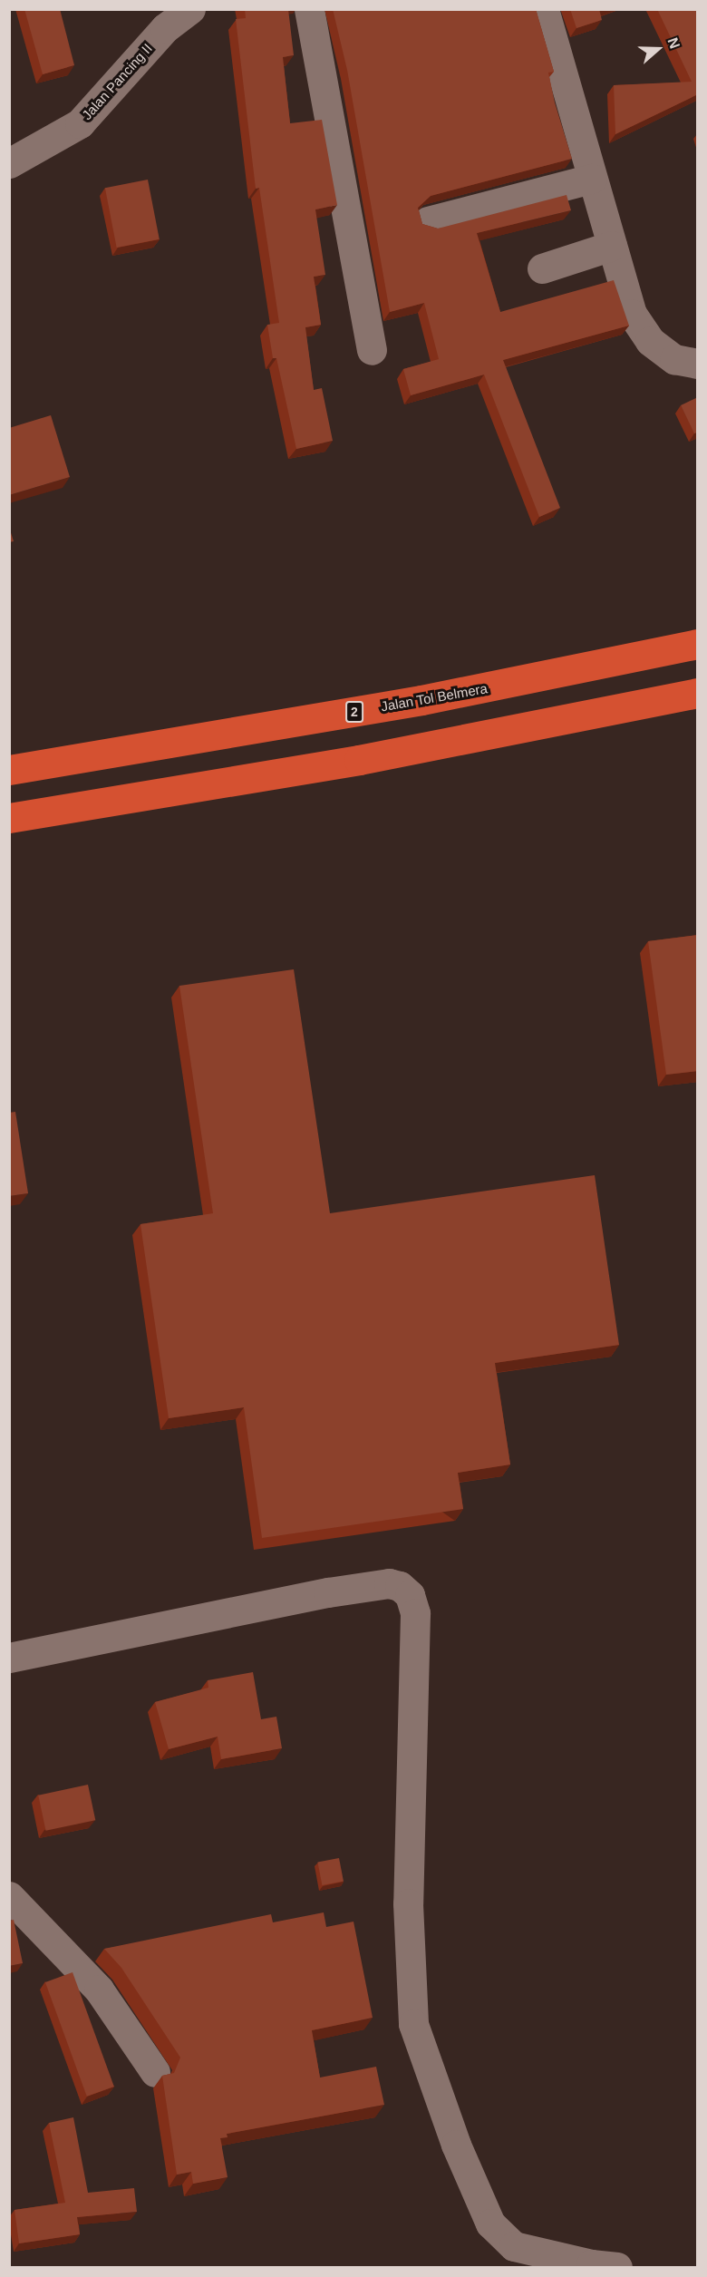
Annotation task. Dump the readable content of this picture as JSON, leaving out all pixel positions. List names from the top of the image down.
{
  "streets": {
    "highway": ["Jalan Tol Belmera", "2"],
    "street": ["Jalan Pancing II"]
  },
  "north": "right"
}
